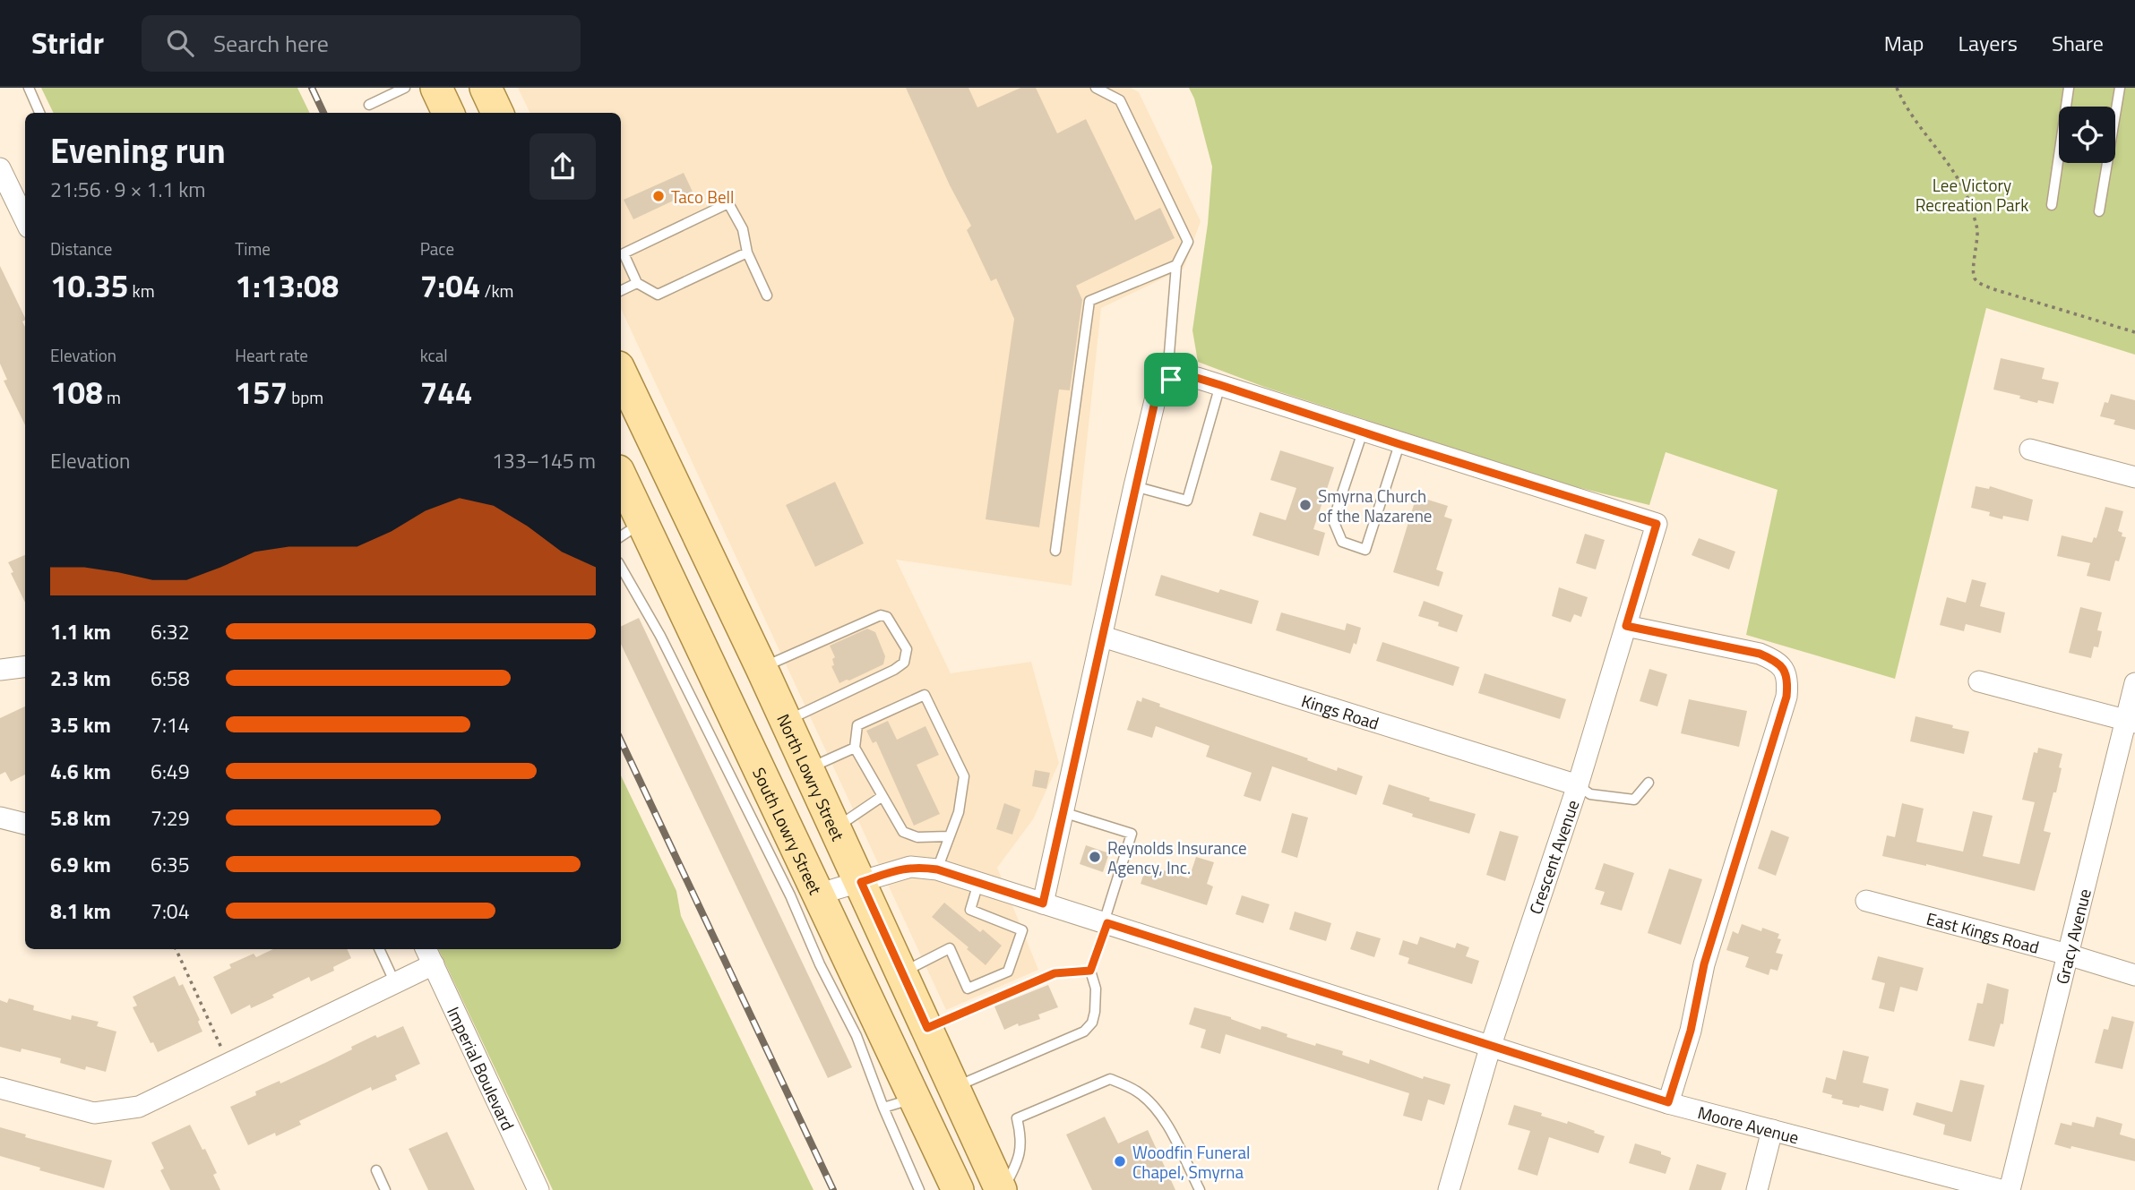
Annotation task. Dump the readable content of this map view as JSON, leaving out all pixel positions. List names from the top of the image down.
{
  "streets": {
    "main road": ["North Lowry Street", "South Lowry Street"],
    "street": [
      "Kings Road",
      "Crescent Avenue",
      "East Kings Road",
      "Gracy Avenue",
      "Imperial Boulevard",
      "Moore Avenue"
    ]
  },
  "crossings": [
    ["Kings Road", "Crescent Avenue"],
    ["North Lowry Street", "Moore Avenue"],
    ["South Lowry Street", "Moore Avenue"],
    ["Crescent Avenue", "Moore Avenue"],
    ["East Kings Road", "Gracy Avenue"]
  ],
  "parks": ["Lee Victory Recreation Park"],
  "places": [
    "Taco Bell",
    "Smyrna Church of the Nazarene",
    "Reynolds Insurance Agency, Inc.",
    "Woodfin Funeral Chapel, Smyrna"
  ],
  "page": {
    "header": "Stridr",
    "search": "Search here",
    "nav": ["Map", "Layers", "Share"],
    "heading": ["Evening run", "21:56 · 9 × 1.1 km"],
    "stats": [
      ["Distance", "10.35 km"],
      ["Time", "1:13:08"],
      ["Pace", "7:04 /km"],
      ["Elevation", "108 m"],
      ["Heart rate", "157 bpm"],
      ["kcal", "744"]
    ],
    "chart": ["Elevation", "133–145 m"],
    "list": [
      {
        "name": "1.1 km",
        "note": "6:32"
      },
      {
        "name": "2.3 km",
        "note": "6:58"
      },
      {
        "name": "3.5 km",
        "note": "7:14"
      },
      {
        "name": "4.6 km",
        "note": "6:49"
      },
      {
        "name": "5.8 km",
        "note": "7:29"
      },
      {
        "name": "6.9 km",
        "note": "6:35"
      },
      {
        "name": "8.1 km",
        "note": "7:04"
      }
    ]
  }
}
